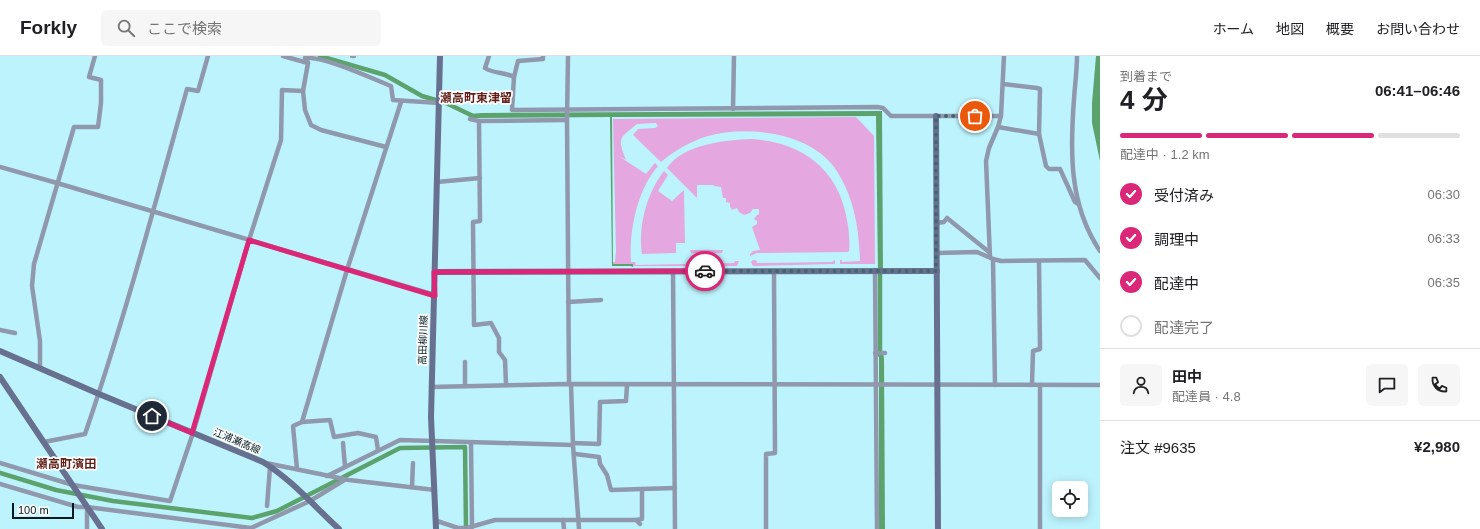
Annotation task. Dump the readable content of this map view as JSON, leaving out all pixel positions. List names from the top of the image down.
{
  "streets": {
    "street": ["高田柳川線", "江浦瀬高線"]
  },
  "districts": ["瀬高町東津留", "瀬高町濱田"],
  "scale_bar": "100 m",
  "page": {
    "header": "Forkly",
    "search": "ここで検索",
    "nav": [
      "ホーム",
      "地図",
      "概要",
      "お問い合わせ"
    ],
    "heading": ["4 分", "到着まで", "06:41–06:46"],
    "panel": [
      "田中",
      "配達員 · 4.8",
      "注文 #9635",
      "¥2,980"
    ],
    "bar": "配達中 · 1.2 km",
    "list": [
      ["受付済み", "06:30"],
      ["調理中", "06:33"],
      ["配達中", "06:35"],
      "配達完了"
    ],
    "scale": "100 m"
  }
}
